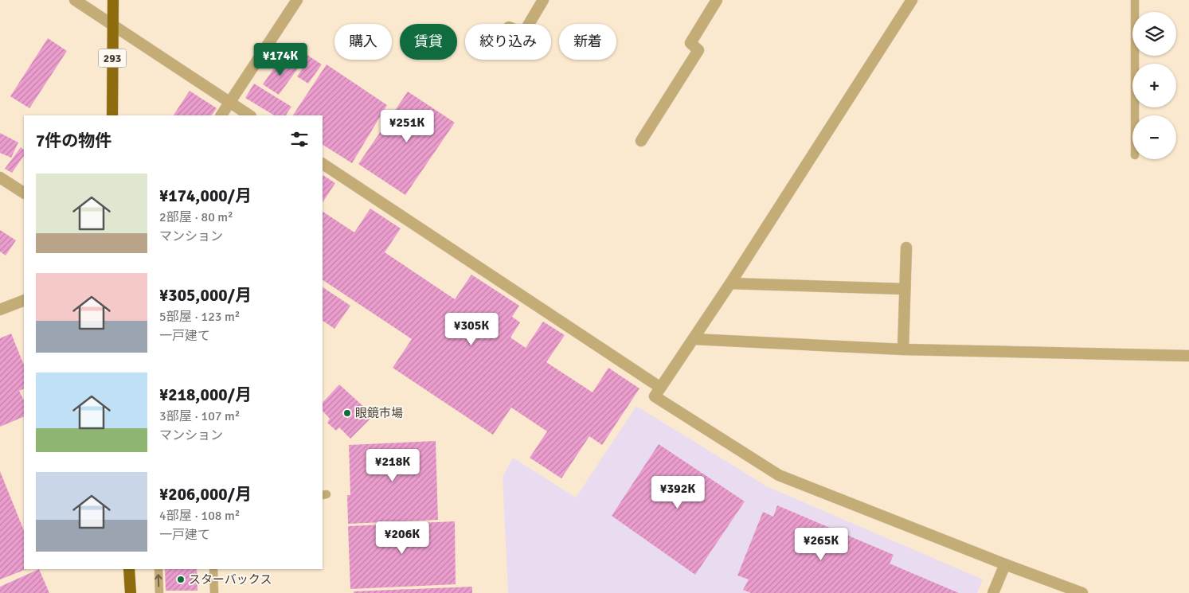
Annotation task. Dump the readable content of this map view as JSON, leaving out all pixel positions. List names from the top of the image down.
{
  "streets": {
    "highway": ["293"]
  },
  "places": ["眼鏡市場", "スターバックス"],
  "page": {
    "map_buttons": ["+", "−"],
    "chip": [
      "購入",
      "賃貸",
      "絞り込み",
      "新着"
    ],
    "price": [
      "¥174K",
      "¥251K",
      "¥305K",
      "¥218K",
      "¥392K",
      "¥206K",
      "¥265K"
    ],
    "heading": "7件の物件",
    "list": [
      {
        "name": "¥174,000/月",
        "note": "2部屋 · 80 m² · マンション"
      },
      {
        "name": "¥305,000/月",
        "note": "5部屋 · 123 m² · 一戸建て"
      },
      {
        "name": "¥218,000/月",
        "note": "3部屋 · 107 m² · マンション"
      },
      {
        "name": "¥206,000/月",
        "note": "4部屋 · 108 m² · 一戸建て"
      }
    ]
  }
}
